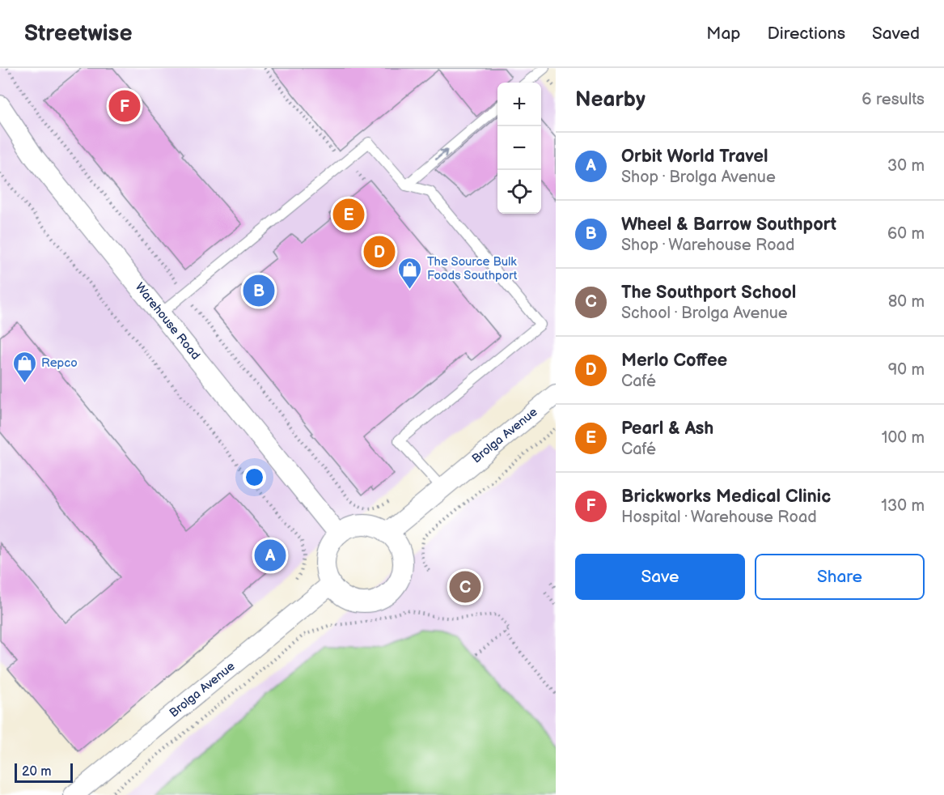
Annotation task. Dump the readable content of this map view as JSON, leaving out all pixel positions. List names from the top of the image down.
{
  "streets": {
    "street": ["Warehouse Road", "Brolga Avenue"]
  },
  "crossings": [
    ["Warehouse Road", "Brolga Avenue"]
  ],
  "places": {
    "shop": ["The Source Bulk Foods Southport", "Repco"]
  },
  "scale_bar": "20 m",
  "page": {
    "header": "Streetwise",
    "nav": ["Map", "Directions", "Saved"],
    "heading": ["Nearby", "6 results"],
    "map_buttons": ["+", "−"],
    "pins": [
      "F",
      "E",
      "D",
      "B",
      "A",
      "C"
    ],
    "list": [
      {
        "mark": "A",
        "name": "Orbit World Travel",
        "note": "Shop · Brolga Avenue",
        "value": "30 m"
      },
      {
        "mark": "B",
        "name": "Wheel & Barrow Southport",
        "note": "Shop · Warehouse Road",
        "value": "60 m"
      },
      {
        "mark": "C",
        "name": "The Southport School",
        "note": "School · Brolga Avenue",
        "value": "80 m"
      },
      {
        "mark": "D",
        "name": "Merlo Coffee",
        "note": "Café",
        "value": "90 m"
      },
      {
        "mark": "E",
        "name": "Pearl & Ash",
        "note": "Café",
        "value": "100 m"
      },
      {
        "mark": "F",
        "name": "Brickworks Medical Clinic",
        "note": "Hospital · Warehouse Road",
        "value": "130 m"
      }
    ],
    "buttons": ["Save", "Share"],
    "scale": "20 m"
  }
}
